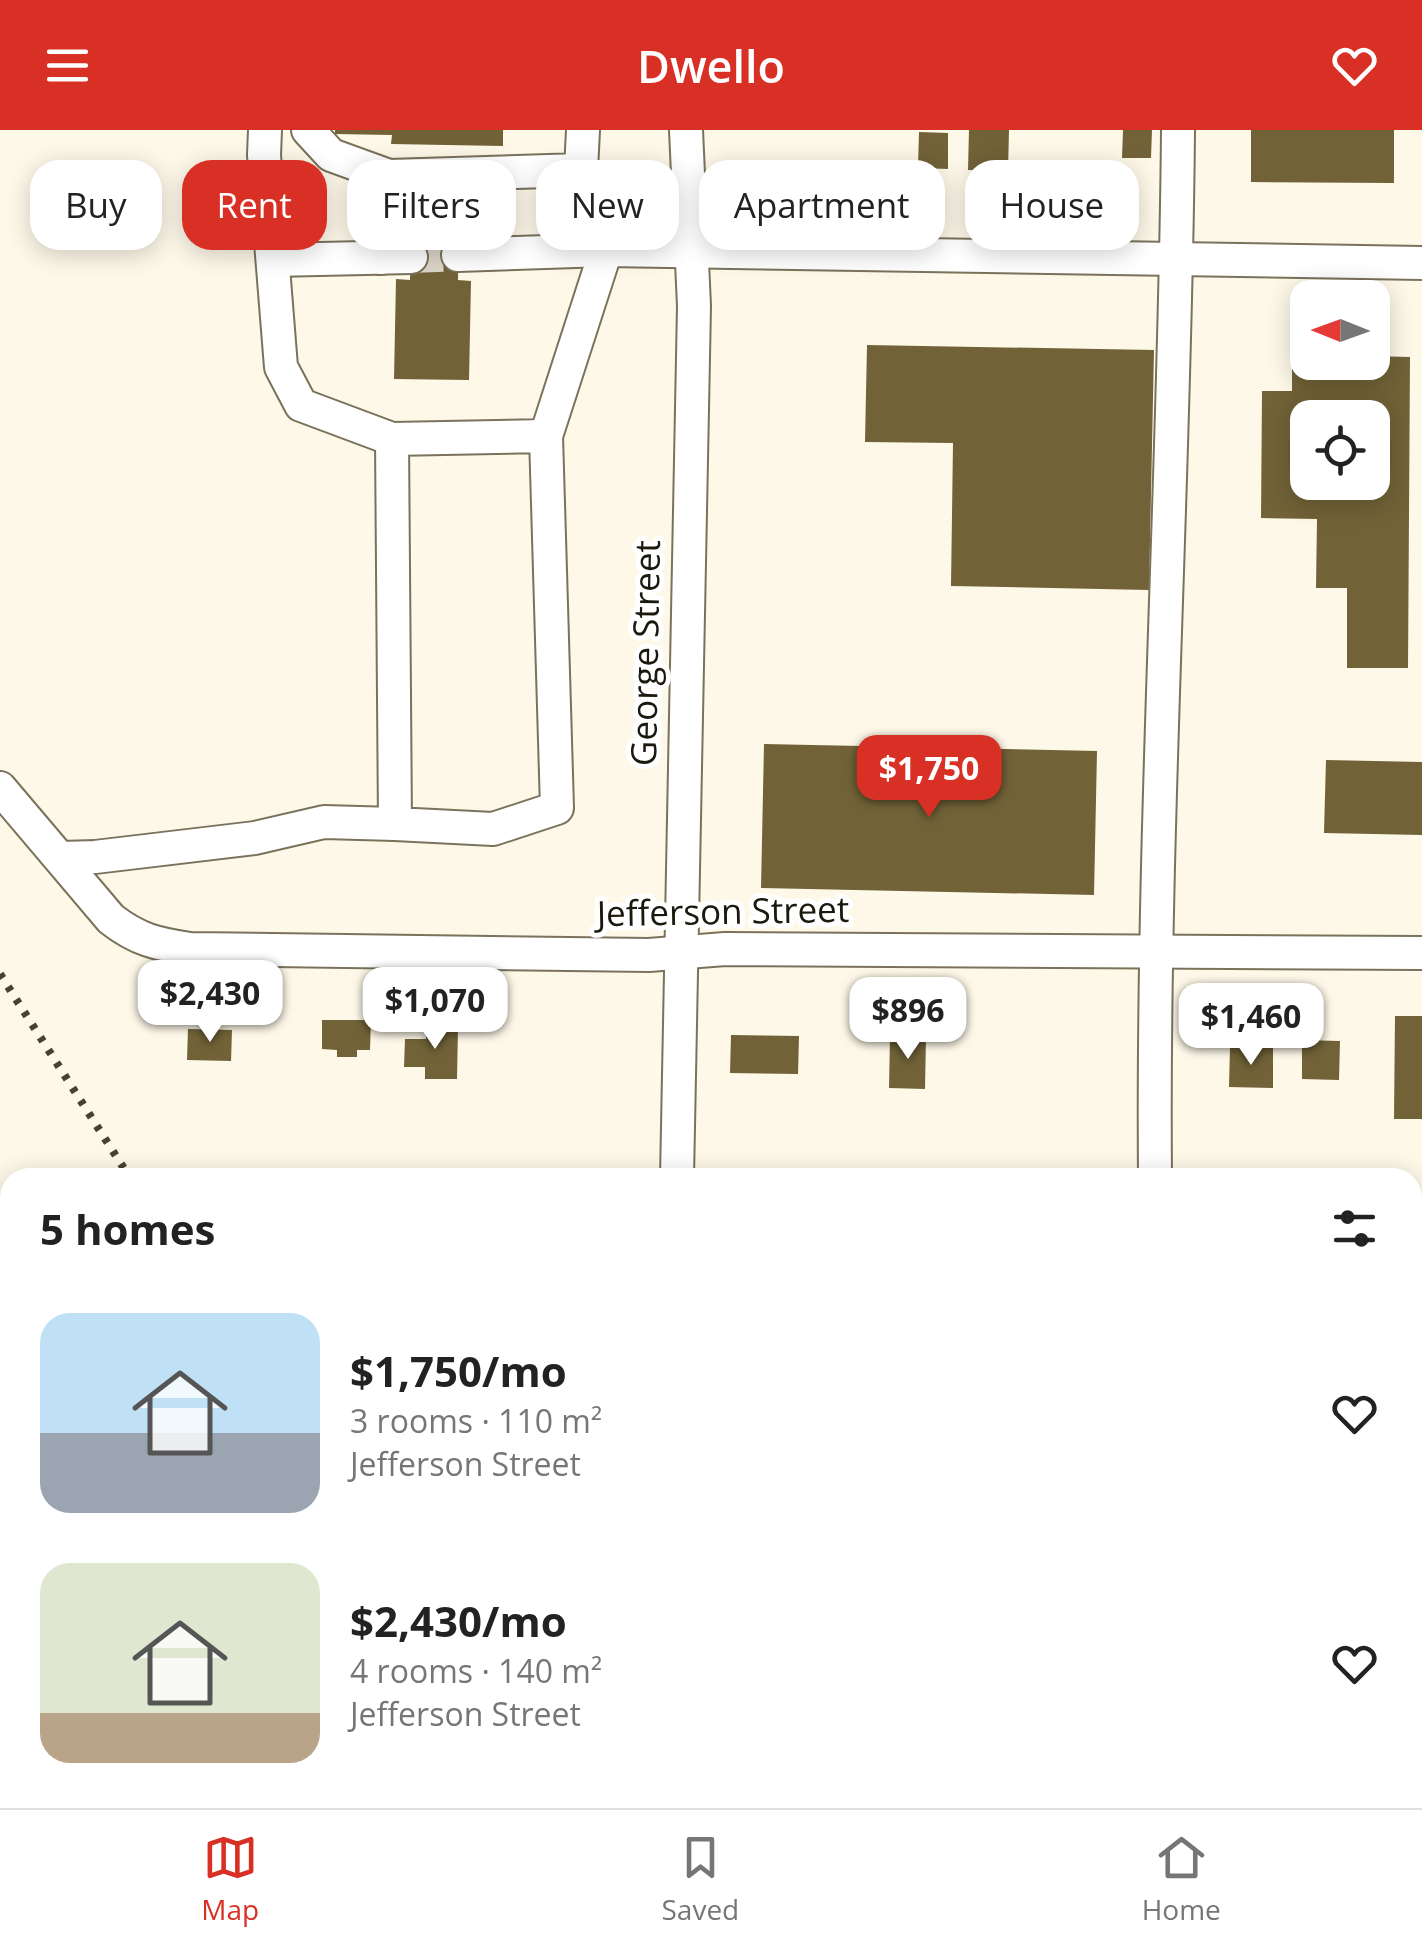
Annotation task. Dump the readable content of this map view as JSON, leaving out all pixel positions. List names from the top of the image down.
{
  "streets": {
    "street": ["George Street", "Jefferson Street"]
  },
  "crossings": [
    ["George Street", "Jefferson Street"]
  ],
  "north": "left",
  "page": {
    "header": "Dwello",
    "chip": [
      "Buy",
      "Rent",
      "Filters",
      "New",
      "Apartment",
      "House"
    ],
    "price": [
      "$1,750",
      "$2,430",
      "$1,070",
      "$896",
      "$1,460"
    ],
    "heading": "5 homes",
    "list": [
      {
        "name": "$1,750/mo",
        "note": "3 rooms · 110 m² · Jefferson Street"
      },
      {
        "name": "$2,430/mo",
        "note": "4 rooms · 140 m² · Jefferson Street"
      }
    ],
    "tabs": ["Map", "Saved", "Home"]
  }
}
